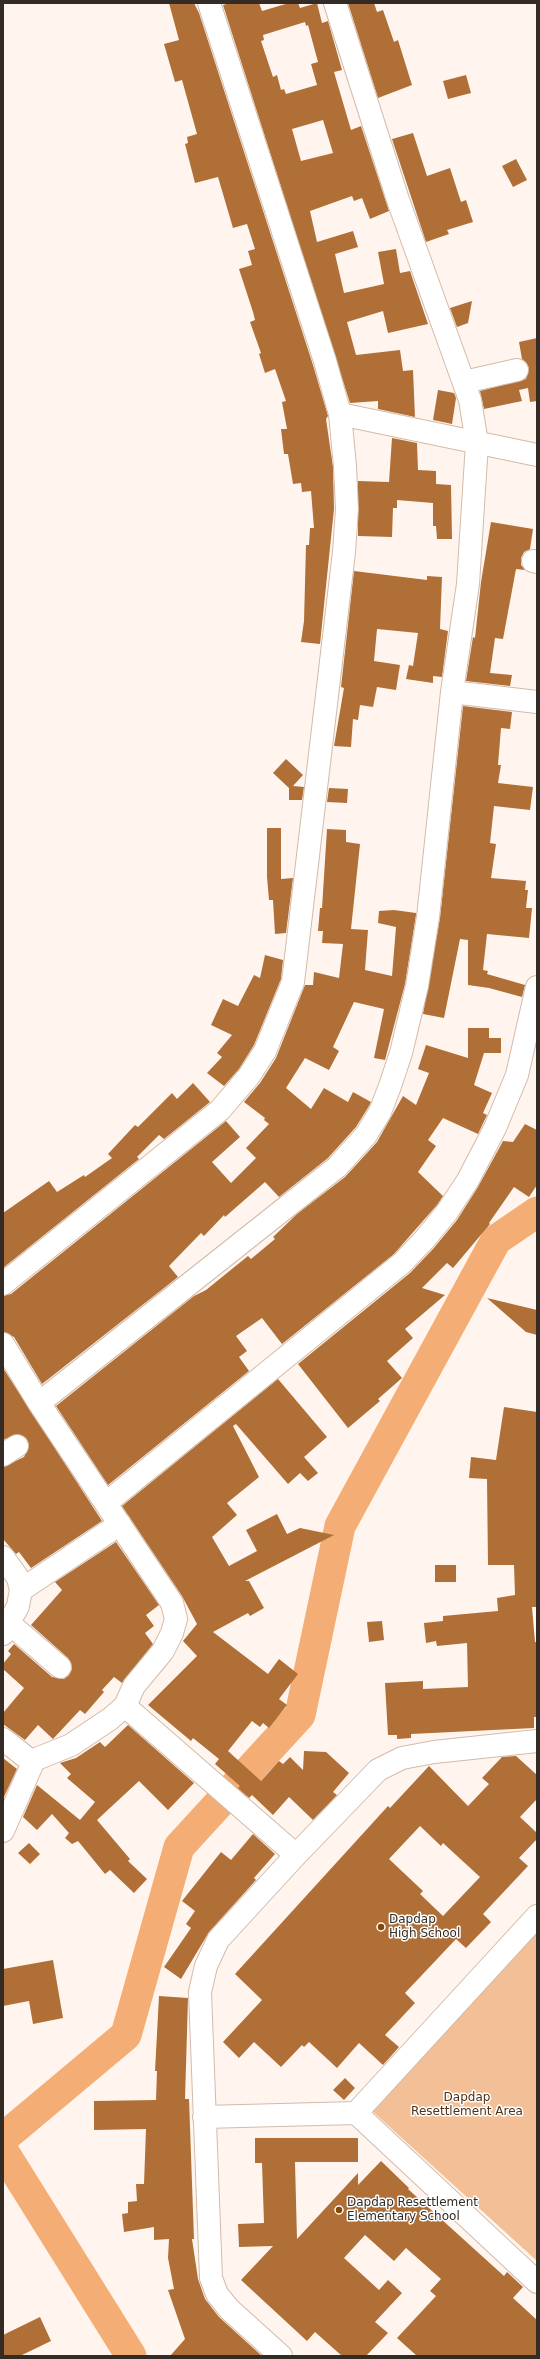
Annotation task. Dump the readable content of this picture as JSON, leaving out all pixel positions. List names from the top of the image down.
{
  "parks": ["Dapdap Resettlement Area"],
  "places": ["Dapdap High School", "Dapdap Resettlement Elementary School"]
}
